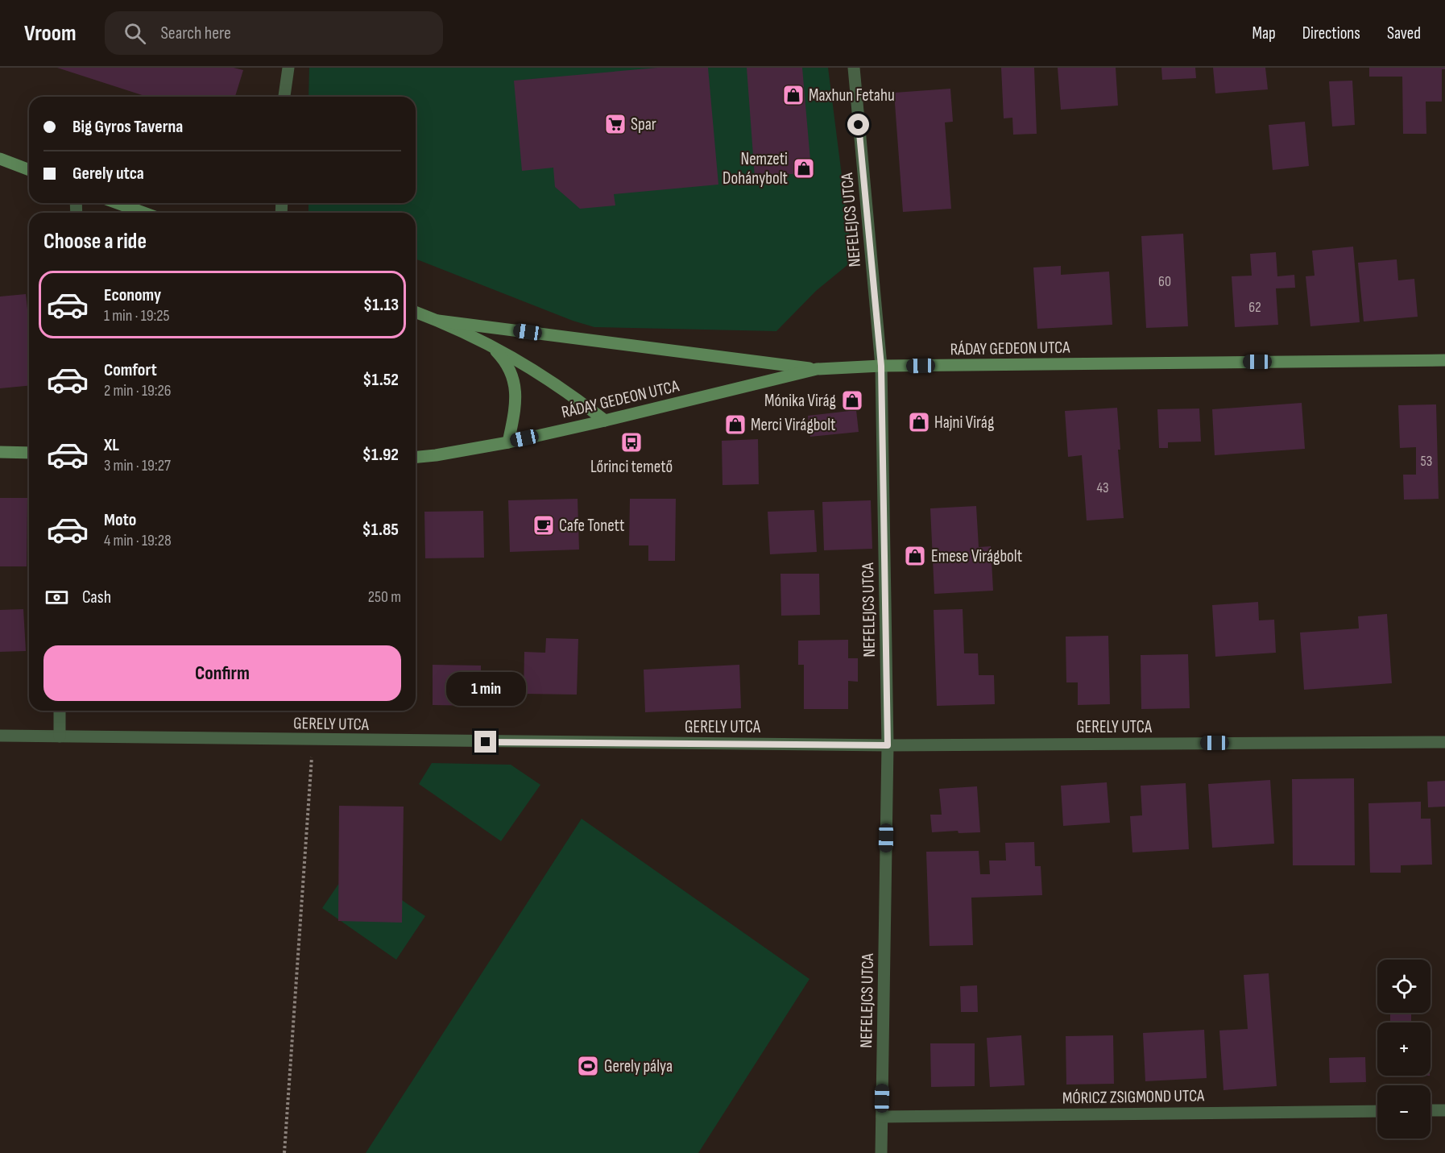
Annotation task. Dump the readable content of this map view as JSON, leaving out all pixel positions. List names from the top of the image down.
{
  "streets": {
    "main road": ["RÁDAY GEDEON UTCA"],
    "street": ["NEFELEJCS UTCA", "GERELY UTCA", "MÓRICZ ZSIGMOND UTCA"]
  },
  "crossings": [
    ["NEFELEJCS UTCA", "RÁDAY GEDEON UTCA"],
    ["NEFELEJCS UTCA", "GERELY UTCA"],
    ["NEFELEJCS UTCA", "MÓRICZ ZSIGMOND UTCA"]
  ],
  "places": {
    "shop": [
      "Maxhun Fetahu",
      "Nemzeti Dohánybolt",
      "Mónika Virág",
      "Hajni Virág",
      "Merci Virágbolt",
      "Emese Virágbolt"
    ],
    "supermarket": ["Spar"],
    "bus stop": ["Lőrinci temető"],
    "cafe": ["Cafe Tonett"],
    "sports": ["Gerely pálya"]
  },
  "house_numbers": [
    "60",
    "62",
    "53",
    "43"
  ],
  "page": {
    "header": "Vroom",
    "search": "Search here",
    "nav": ["Map", "Directions", "Saved"],
    "banner": ["Big Gyros Taverna", "Gerely utca"],
    "heading": "Choose a ride",
    "list": [
      {
        "name": "Economy",
        "note": "1 min · 19:25",
        "value": "$1.13"
      },
      {
        "name": "Comfort",
        "note": "2 min · 19:26",
        "value": "$1.52"
      },
      {
        "name": "XL",
        "note": "3 min · 19:27",
        "value": "$1.92"
      },
      {
        "name": "Moto",
        "note": "4 min · 19:28",
        "value": "$1.85"
      }
    ],
    "pay": ["Cash", "250 m"],
    "buttons": "Confirm",
    "bubble": "1 min",
    "map_buttons": ["+", "−"]
  }
}
